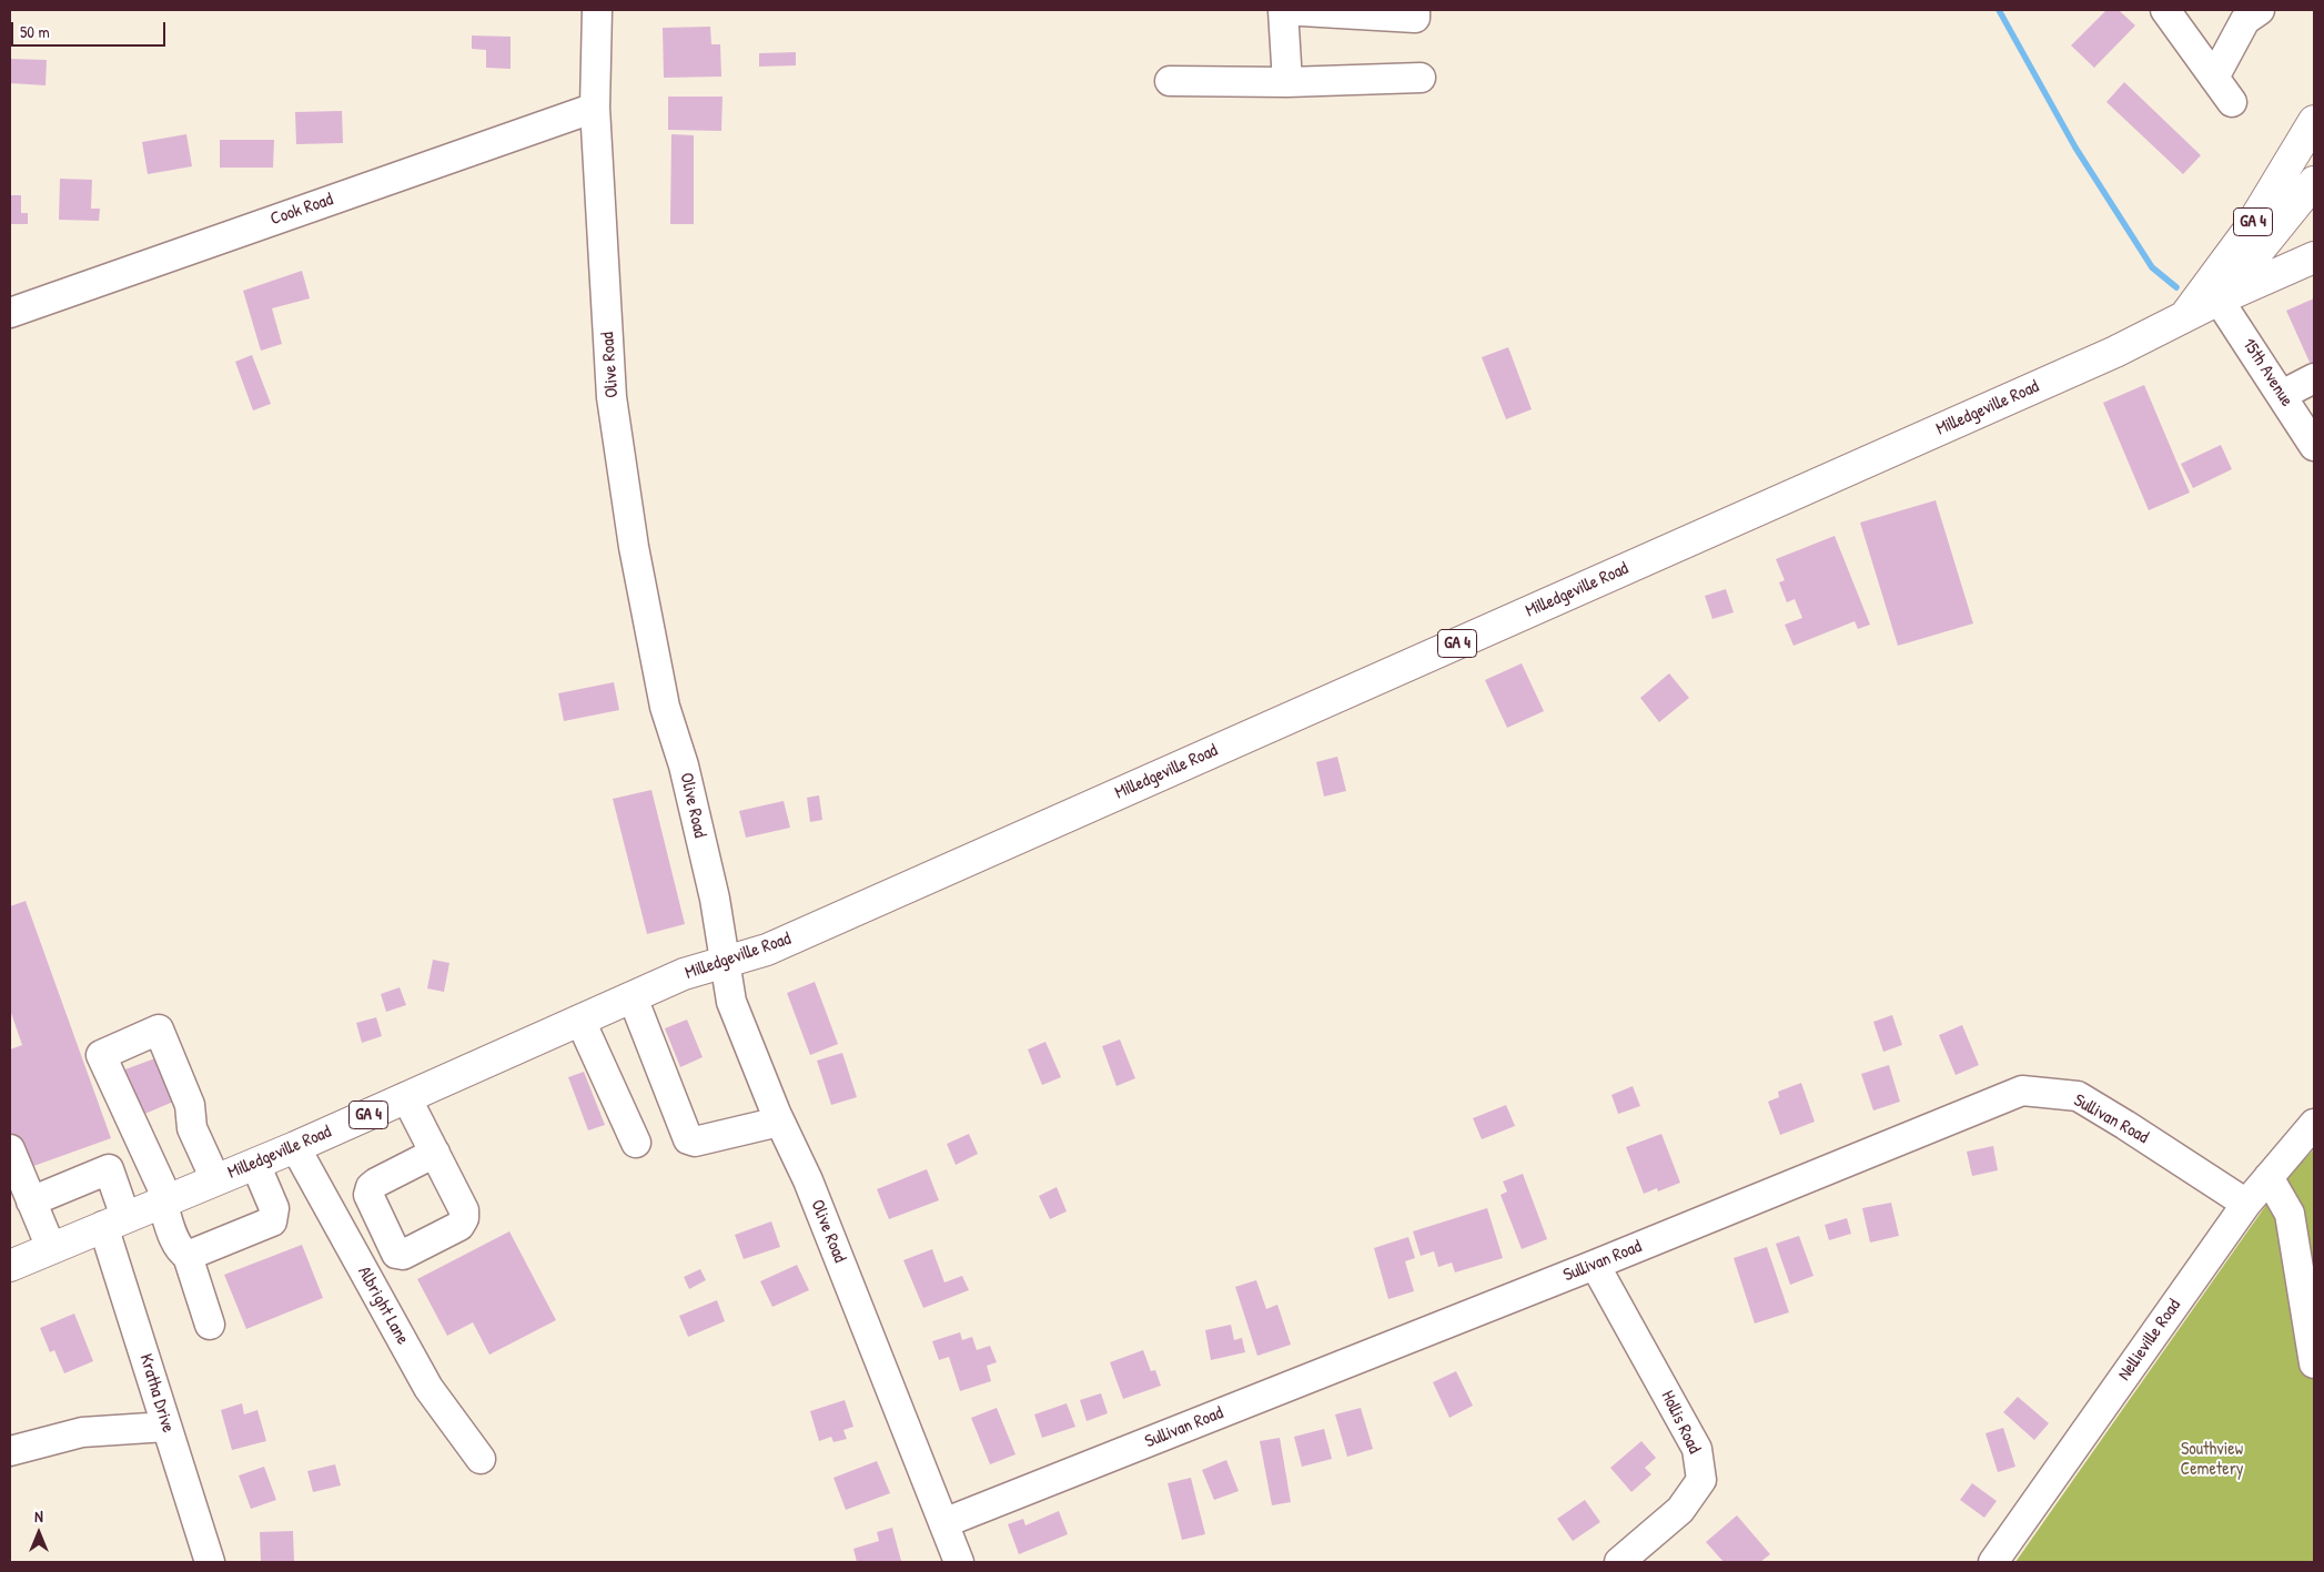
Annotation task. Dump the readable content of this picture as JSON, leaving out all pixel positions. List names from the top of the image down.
{
  "streets": {
    "main road": ["GA 4", "Milledgeville Road"],
    "street": [
      "Cook Road",
      "Olive Road",
      "15th Avenue",
      "Sullivan Road",
      "Albright Lane",
      "Nellieville Road",
      "Kratha Drive",
      "Hollis Road"
    ]
  },
  "crossings": [
    ["Cook Road", "Olive Road"],
    ["GA 4", "15th Avenue"],
    ["GA 4", "Milledgeville Road"],
    ["Olive Road", "Milledgeville Road"],
    ["Olive Road", "Sullivan Road"],
    ["15th Avenue", "Milledgeville Road"],
    ["Milledgeville Road", "Albright Lane"],
    ["Milledgeville Road", "Kratha Drive"],
    ["Sullivan Road", "Nellieville Road"],
    ["Sullivan Road", "Hollis Road"]
  ],
  "parks": ["Southview Cemetery"],
  "scale_bar": "50 m",
  "north": "top"
}
